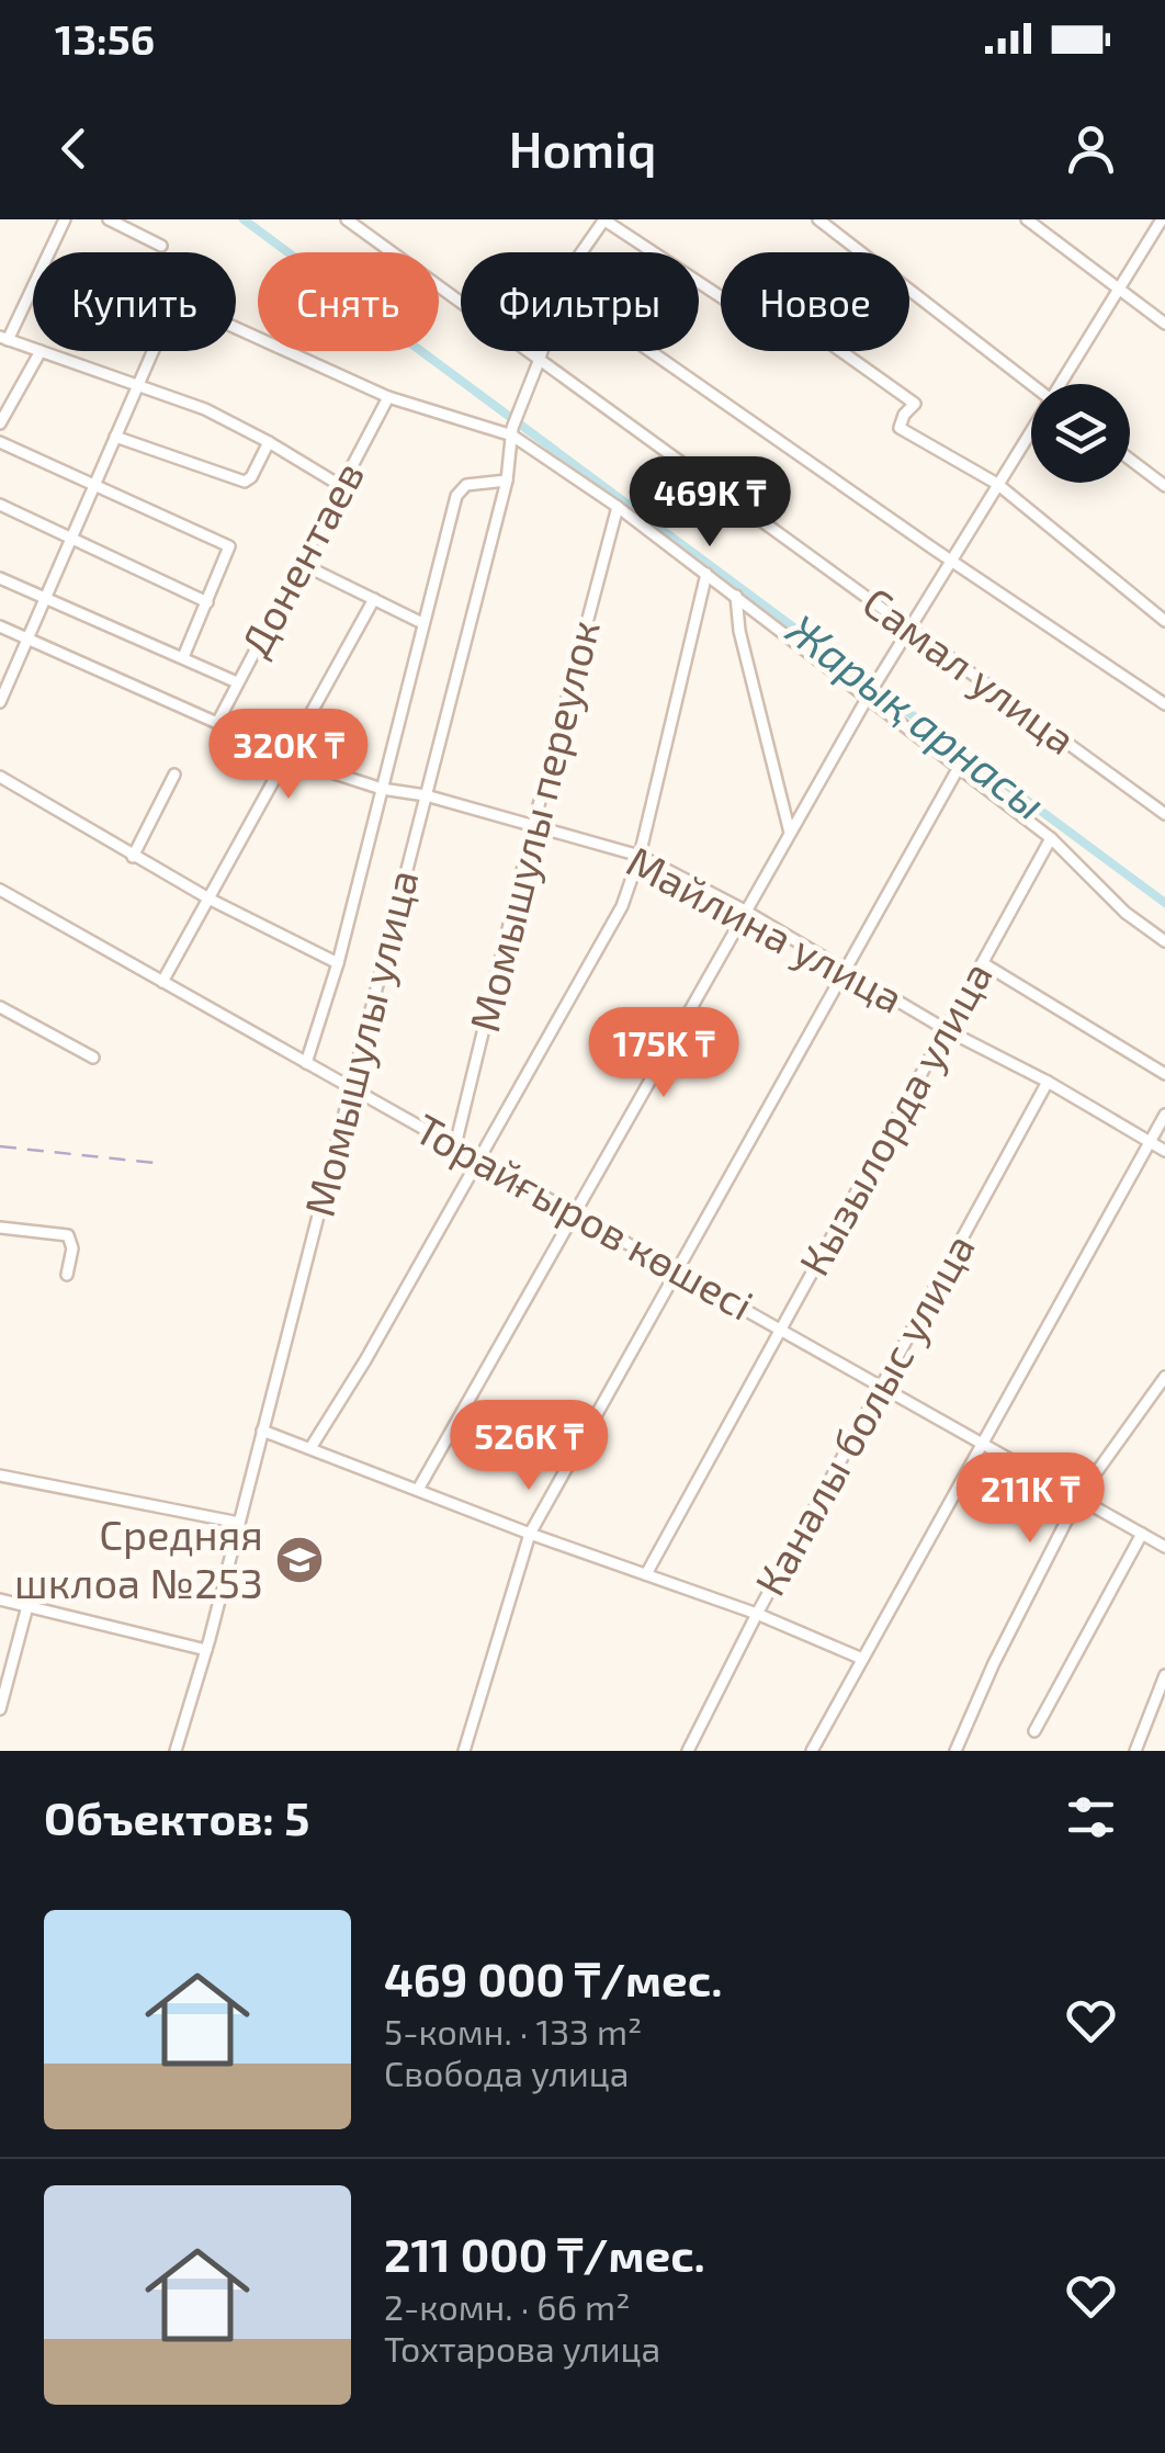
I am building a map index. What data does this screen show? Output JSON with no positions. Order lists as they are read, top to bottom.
{
  "streets": {
    "street": [
      "Донентаев",
      "Самал улица",
      "Момышулы переулок",
      "Майлина улица",
      "Момышулы улица",
      "Кызылорда улица",
      "Торайғыров көшесі",
      "Каналы болыс улица"
    ]
  },
  "crossings": [
    ["Донентаев", "Майлина улица"],
    ["Самал улица", "Момышулы улица"],
    ["Момышулы переулок", "Майлина улица"],
    ["Момышулы переулок", "Торайғыров көшесі"],
    ["Майлина улица", "Момышулы улица"],
    ["Майлина улица", "Кызылорда улица"],
    ["Майлина улица", "Каналы болыс улица"],
    ["Момышулы улица", "Торайғыров көшесі"],
    ["Кызылорда улица", "Торайғыров көшесі"],
    ["Торайғыров көшесі", "Каналы болыс улица"]
  ],
  "water": ["Жарық арнасы"],
  "places": {
    "school or university": ["Средняя шклоа №253"]
  },
  "page": {
    "status": "13:56",
    "header": "Homiq",
    "chip": [
      "Купить",
      "Снять",
      "Фильтры",
      "Новое"
    ],
    "price": [
      "469K ₸",
      "320K ₸",
      "175K ₸",
      "526K ₸",
      "211K ₸"
    ],
    "heading": "Объектов: 5",
    "list": [
      {
        "name": "469 000 ₸/мес.",
        "note": "5-комн. · 133 m² · Свобода улица"
      },
      {
        "name": "211 000 ₸/мес.",
        "note": "2-комн. · 66 m² · Тохтарова улица"
      }
    ]
  }
}
